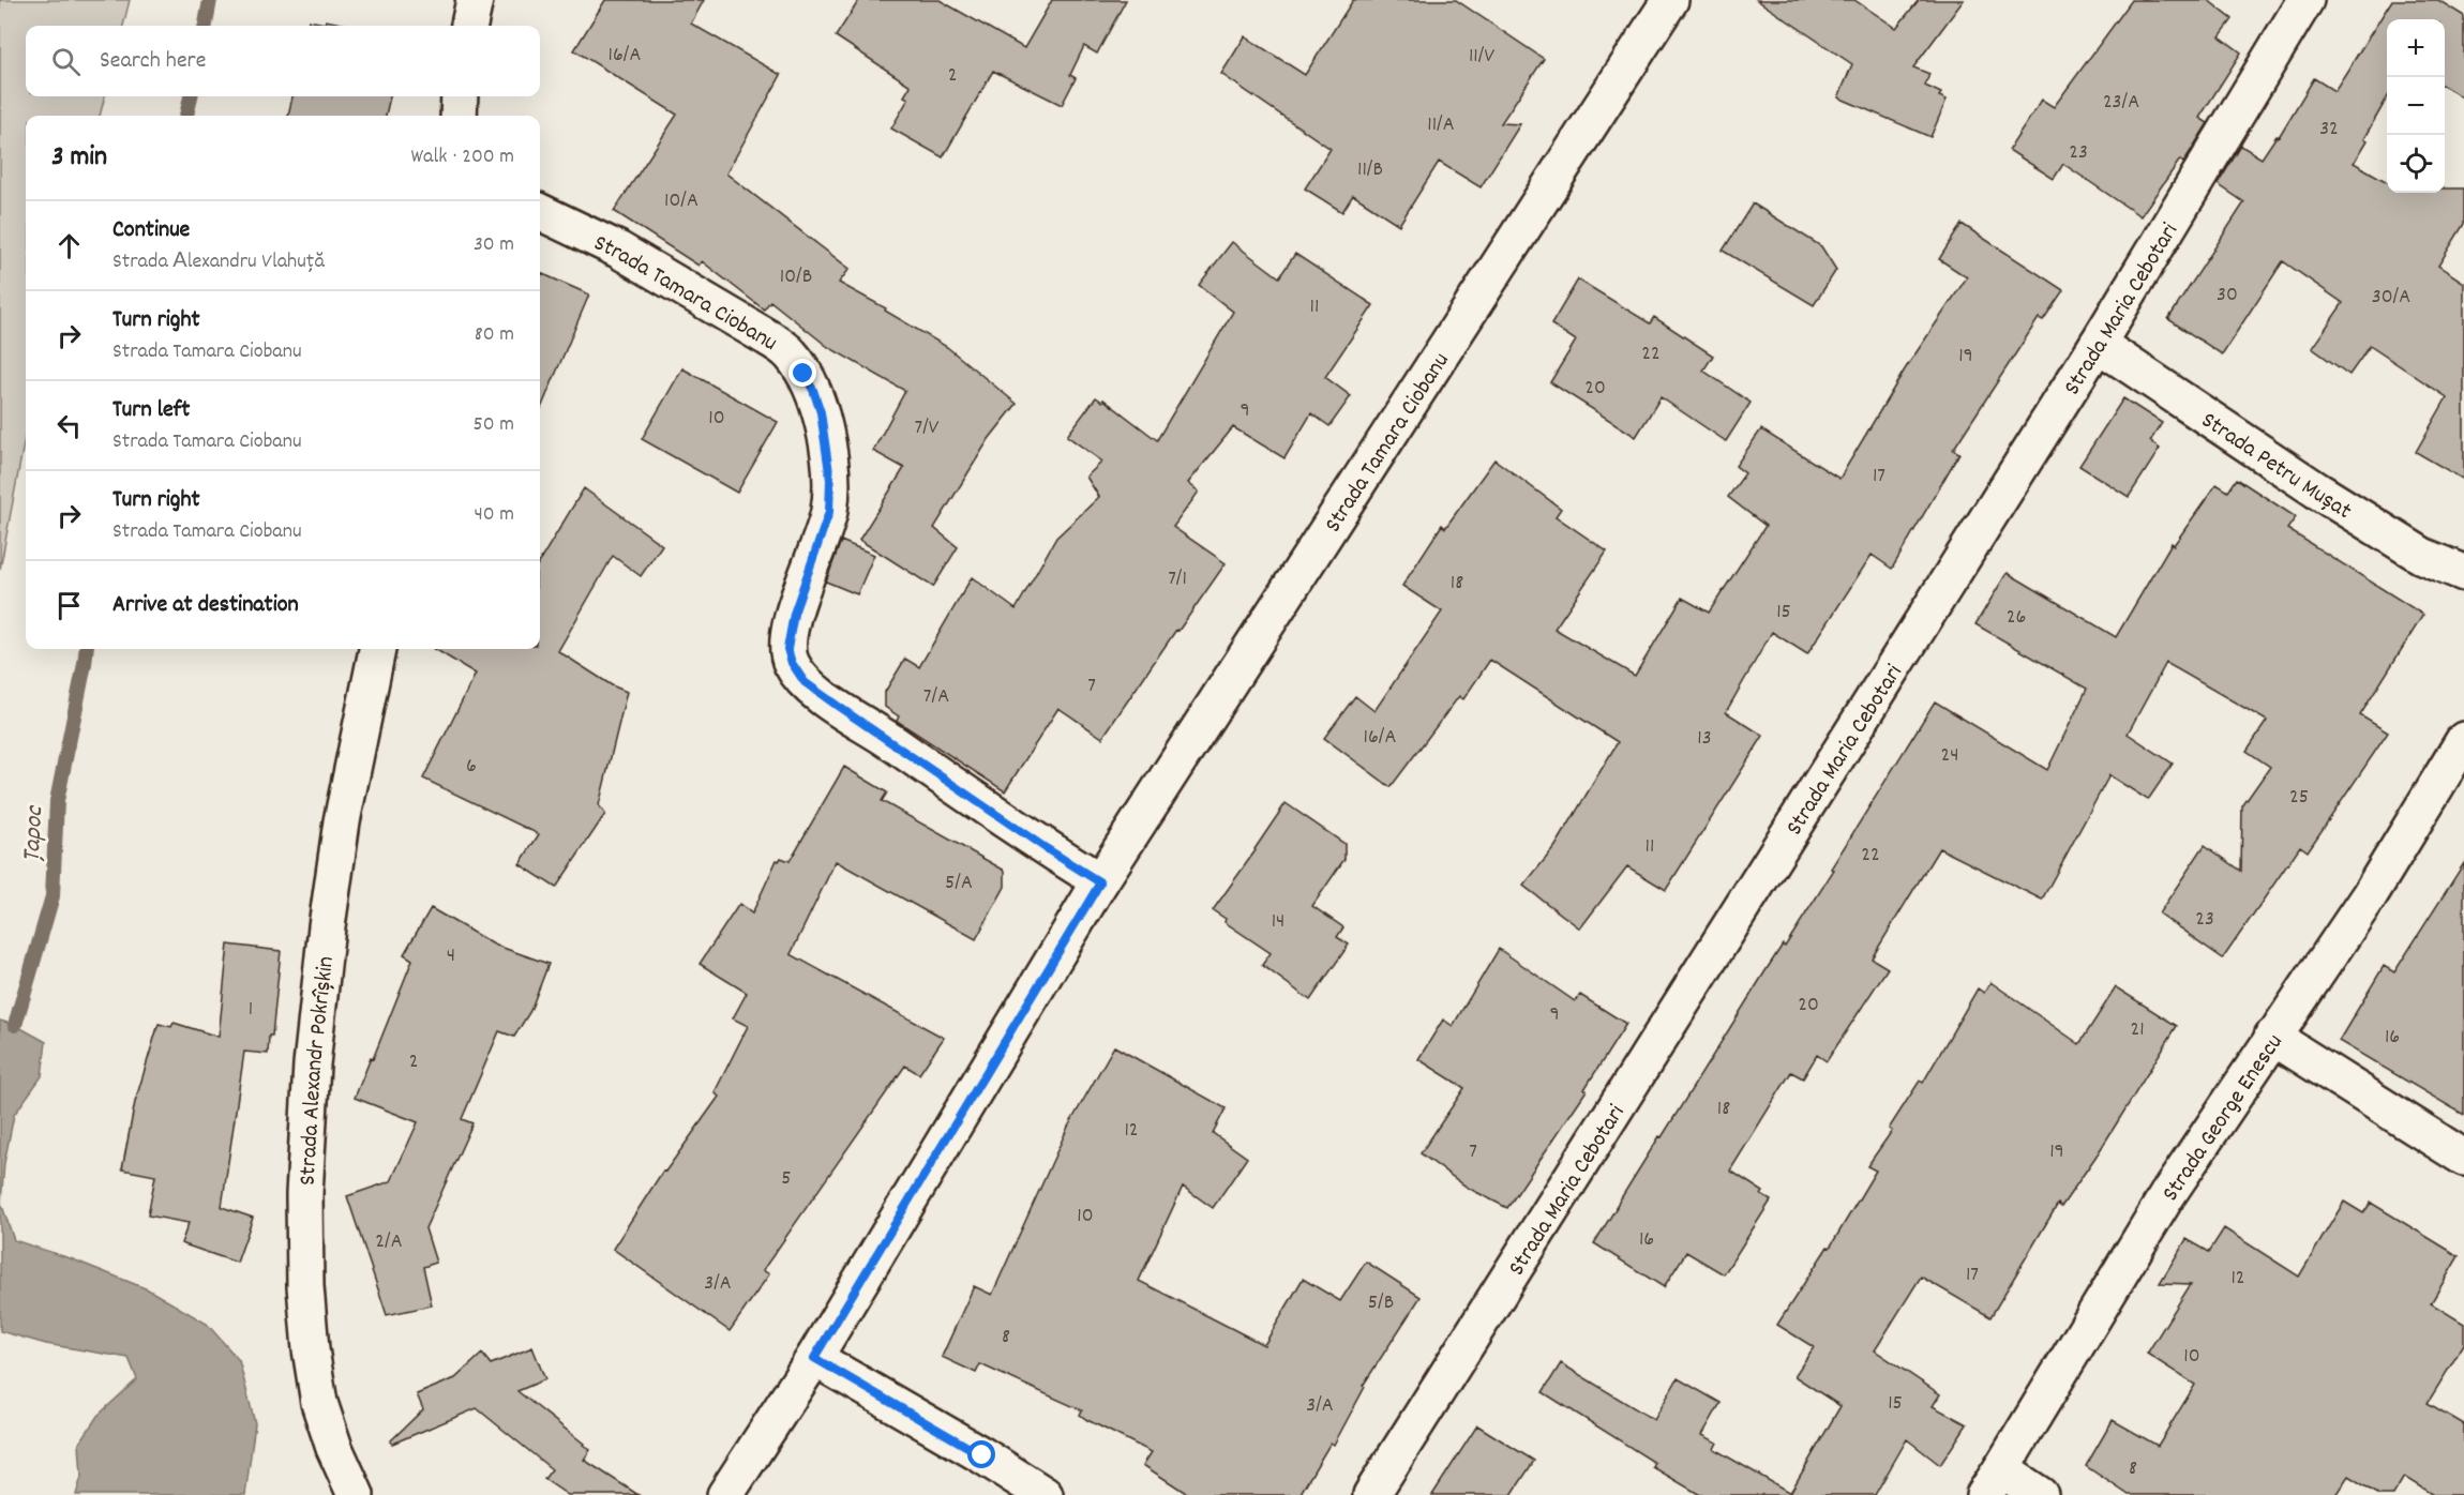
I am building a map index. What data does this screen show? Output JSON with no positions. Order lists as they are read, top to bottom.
{
  "streets": {
    "street": [
      "Strada Tamara Ciobanu",
      "Strada Maria Cebotari",
      "Strada Petru Mușat",
      "Strada Alexandr Pokrîșkin",
      "Strada George Enescu"
    ]
  },
  "crossings": [
    ["Strada Maria Cebotari", "Strada Petru Mușat"]
  ],
  "water": ["Țapoc"],
  "house_numbers": [
    "16/A",
    "11/V",
    "2",
    "23/A",
    "11/A",
    "32",
    "23",
    "11/B",
    "10/A",
    "10/B",
    "30",
    "30/A",
    "11",
    "22",
    "19",
    "20",
    "9",
    "10",
    "7/V",
    "17",
    "7/1",
    "18",
    "15",
    "26",
    "7",
    "7/A",
    "16/A",
    "13",
    "24",
    "6",
    "25",
    "11",
    "22",
    "5/A",
    "23",
    "14",
    "4",
    "20",
    "1",
    "9",
    "21",
    "16",
    "2",
    "18",
    "12",
    "7",
    "19",
    "5",
    "10",
    "16",
    "2/A",
    "17",
    "12",
    "3/A",
    "5/B",
    "8",
    "10",
    "15",
    "3/A",
    "8"
  ],
  "page": {
    "map_buttons": ["+", "−"],
    "search": "Search here",
    "heading": ["3 min", "Walk · 200 m"],
    "list": [
      ["Continue", "Strada Аlexandru Vlahuță", "30 m"],
      ["Turn right", "Strada Tamara Ciobanu", "80 m"],
      ["Turn left", "Strada Tamara Ciobanu", "50 m"],
      ["Turn right", "Strada Tamara Ciobanu", "40 m"],
      "Arrive at destination"
    ]
  }
}
